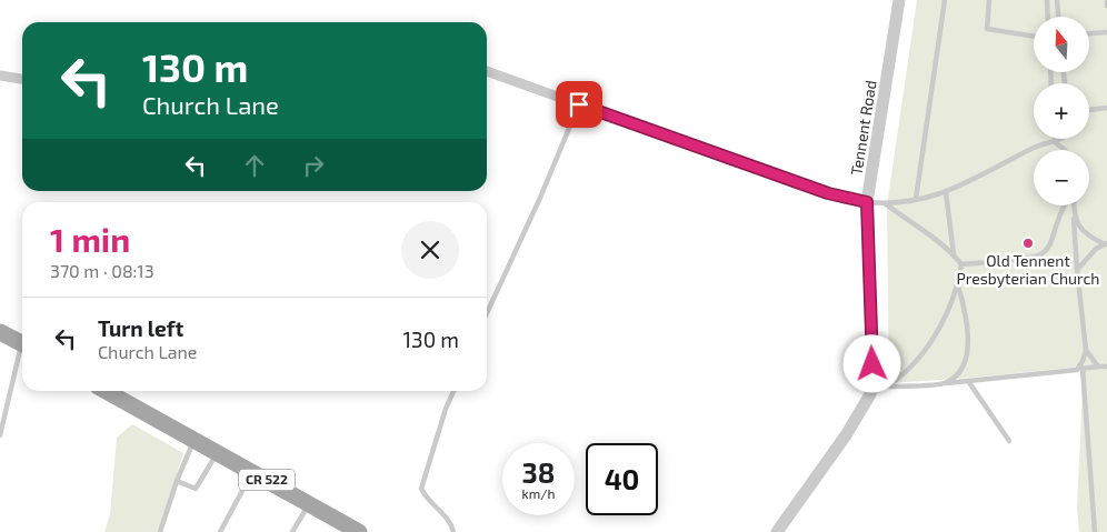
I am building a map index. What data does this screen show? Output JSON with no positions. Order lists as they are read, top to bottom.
{
  "streets": {
    "main road": ["CR 522"],
    "street": ["Tennent Road"]
  },
  "places": ["Old Tennent Presbyterian Church"],
  "north": "top",
  "page": {
    "map_buttons": ["+", "−"],
    "turn": ["130 m", "Church Lane"],
    "heading": ["1 min", "370 m · 08:13"],
    "list": [
      {
        "name": "Turn left",
        "note": "Church Lane",
        "value": "130 m"
      }
    ],
    "speed": "38 km/h",
    "limit": "40"
  }
}
